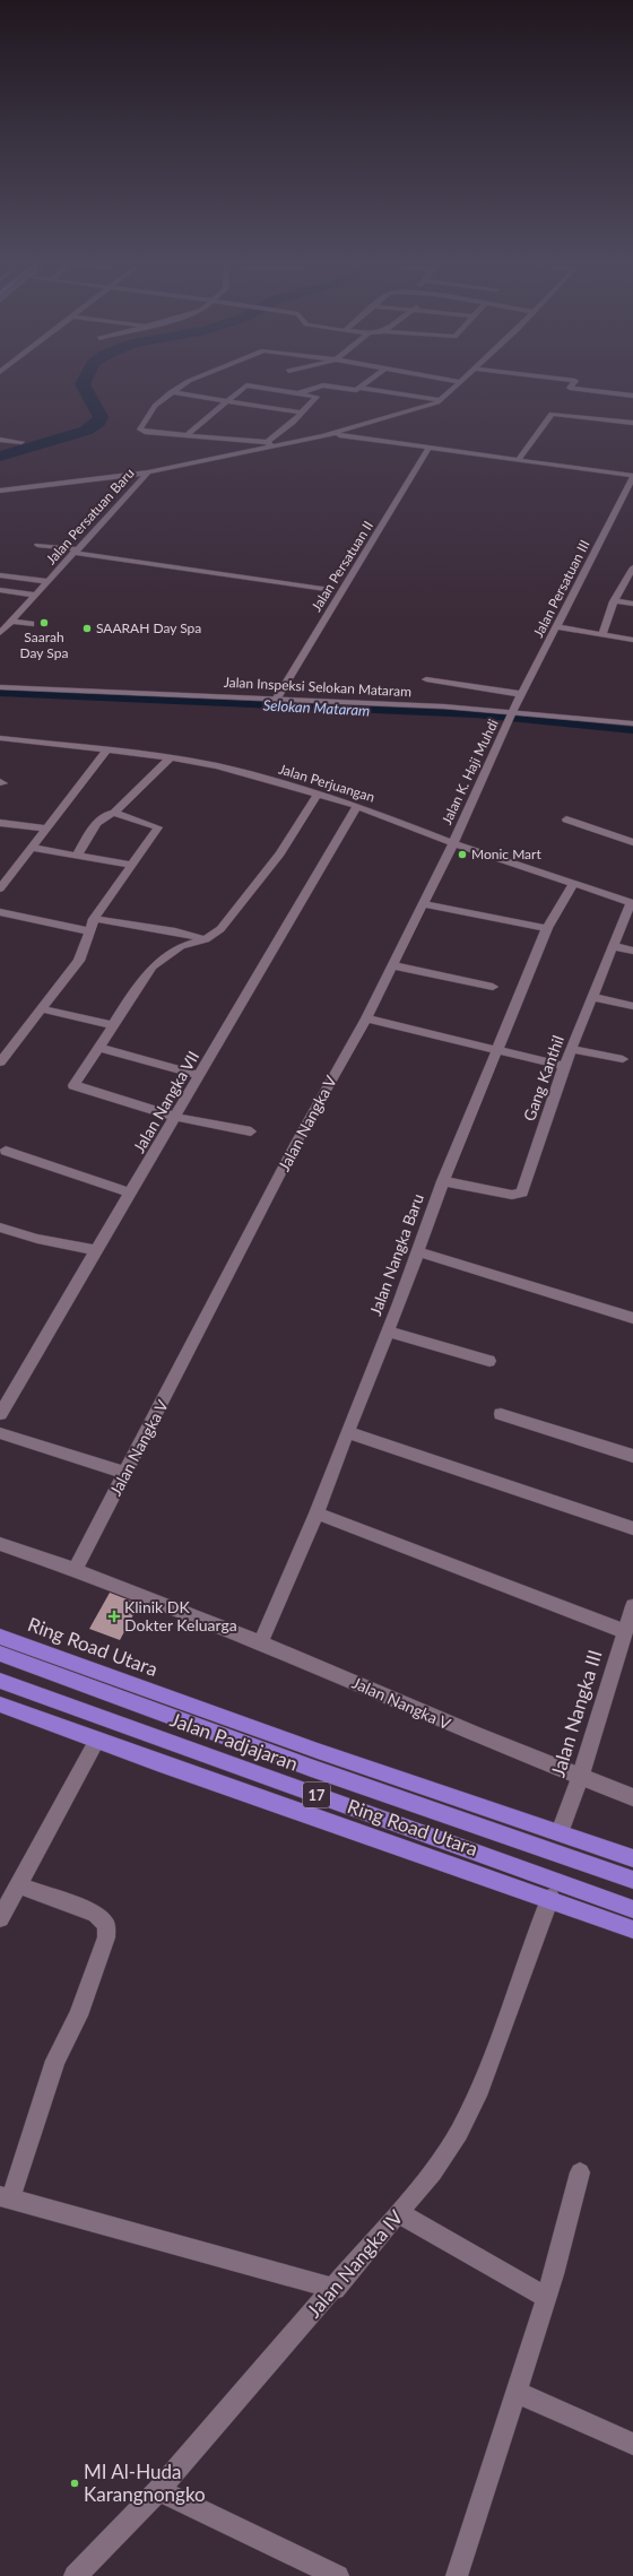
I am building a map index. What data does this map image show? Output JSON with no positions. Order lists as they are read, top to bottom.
{
  "streets": {
    "highway": ["Ring Road Utara", "Jalan Padjajaran", "17"],
    "street": [
      "Jalan Persatuan Baru",
      "Jalan Persatuan II",
      "Jalan Persatuan III",
      "Jalan Inspeksi Selokan Mataram",
      "Jalan K. Haji Muhdi",
      "Jalan Perjuangan",
      "Gang Kanthil",
      "Jalan Nangka VII",
      "Jalan Nangka V",
      "Jalan Nangka Baru",
      "Jalan Nangka III",
      "Jalan Nangka IV"
    ]
  },
  "crossings": [
    ["Jalan Persatuan II", "Jalan Inspeksi Selokan Mataram"],
    ["Jalan Persatuan III", "Jalan Inspeksi Selokan Mataram"],
    ["Jalan Persatuan III", "Jalan K. Haji Muhdi"],
    ["Jalan Inspeksi Selokan Mataram", "Jalan K. Haji Muhdi"],
    ["Jalan K. Haji Muhdi", "Jalan Perjuangan"],
    ["Jalan K. Haji Muhdi", "Jalan Nangka V"],
    ["Jalan Perjuangan", "Gang Kanthil"],
    ["Jalan Perjuangan", "Jalan Nangka VII"],
    ["Jalan Perjuangan", "Jalan Nangka V"],
    ["Jalan Perjuangan", "Jalan Nangka Baru"],
    ["Gang Kanthil", "Jalan Nangka Baru"],
    ["Jalan Nangka V", "Jalan Nangka Baru"],
    ["Jalan Nangka V", "Jalan Nangka III"],
    ["Ring Road Utara", "Jalan Nangka III"],
    ["Ring Road Utara", "Jalan Nangka IV"]
  ],
  "water": ["Selokan Mataram"],
  "places": {
    "other": [
      "Saarah Day Spa",
      "SAARAH Day Spa",
      "Monic Mart",
      "MI Al-Huda Karangnongko"
    ],
    "health": ["Klinik DK Dokter Keluarga"]
  }
}
